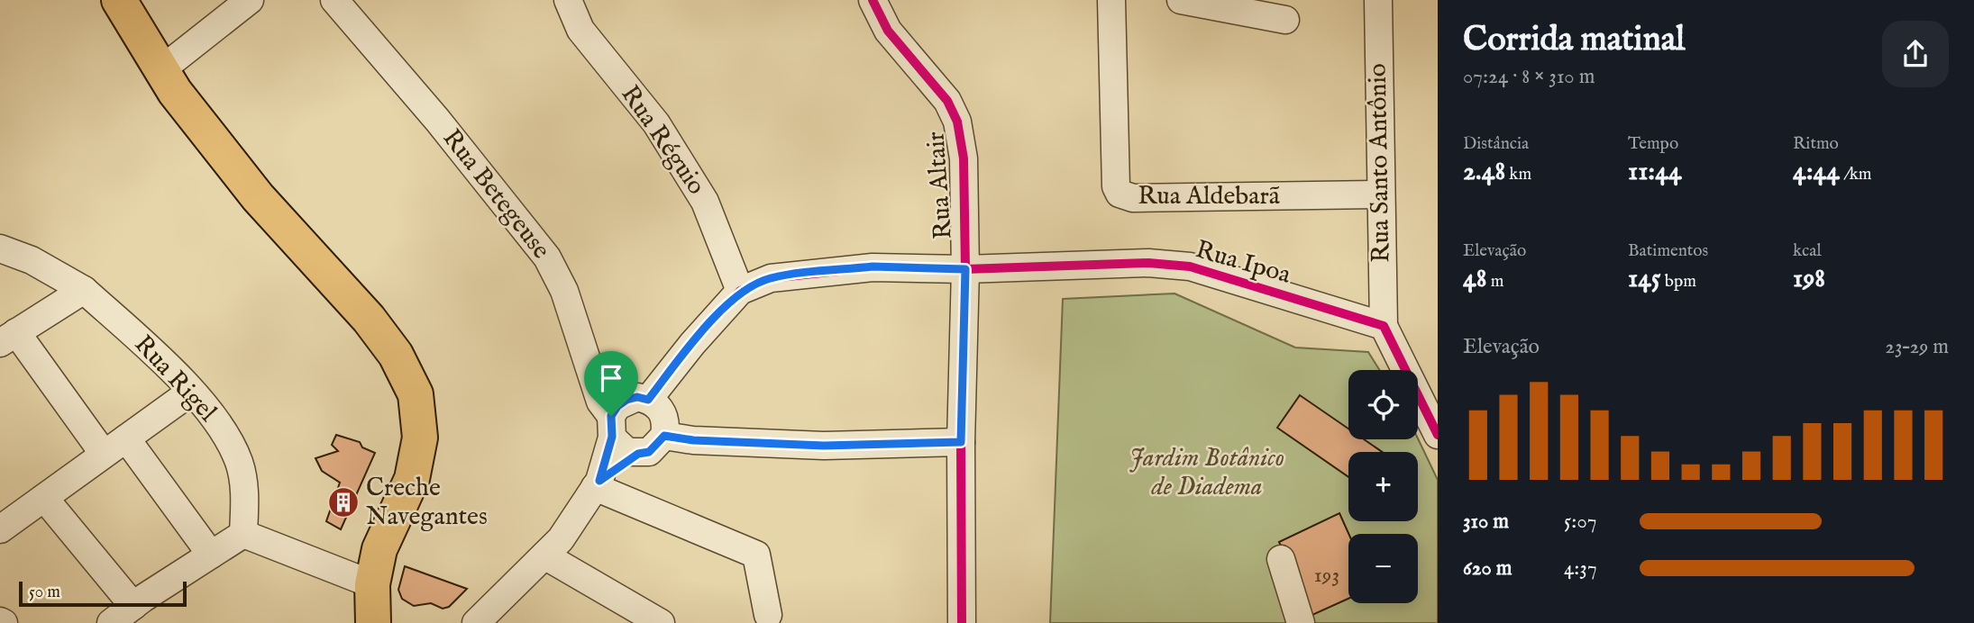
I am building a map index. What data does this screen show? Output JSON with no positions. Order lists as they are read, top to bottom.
{
  "streets": {
    "street": [
      "Rua Réguio",
      "Rua Santo Antônio",
      "Rua Altair",
      "Rua Betegeuse",
      "Rua Aldebarã",
      "Rua Ipoa",
      "Rua Rigel"
    ]
  },
  "crossings": [
    ["Rua Réguio", "Rua Ipoa"],
    ["Rua Santo Antônio", "Rua Aldebarã"],
    ["Rua Santo Antônio", "Rua Ipoa"],
    ["Rua Altair", "Rua Ipoa"]
  ],
  "parks": ["Jardim Botânico de Diadema"],
  "places": {
    "building": ["Creche Navegantes"]
  },
  "house_numbers": ["193"],
  "scale_bar": "50 m",
  "page": {
    "heading": ["Corrida matinal", "07:24 · 8 × 310 m"],
    "stats": [
      ["Distância", "2.48 km"],
      ["Tempo", "11:44"],
      ["Ritmo", "4:44 /km"],
      ["Elevação", "48 m"],
      ["Batimentos", "145 bpm"],
      ["kcal", "198"]
    ],
    "chart": ["Elevação", "23–29 m"],
    "map_buttons": ["+", "−"],
    "list": [
      {
        "name": "310 m",
        "note": "5:07"
      },
      {
        "name": "620 m",
        "note": "4:37"
      }
    ],
    "scale": "50 m"
  }
}
